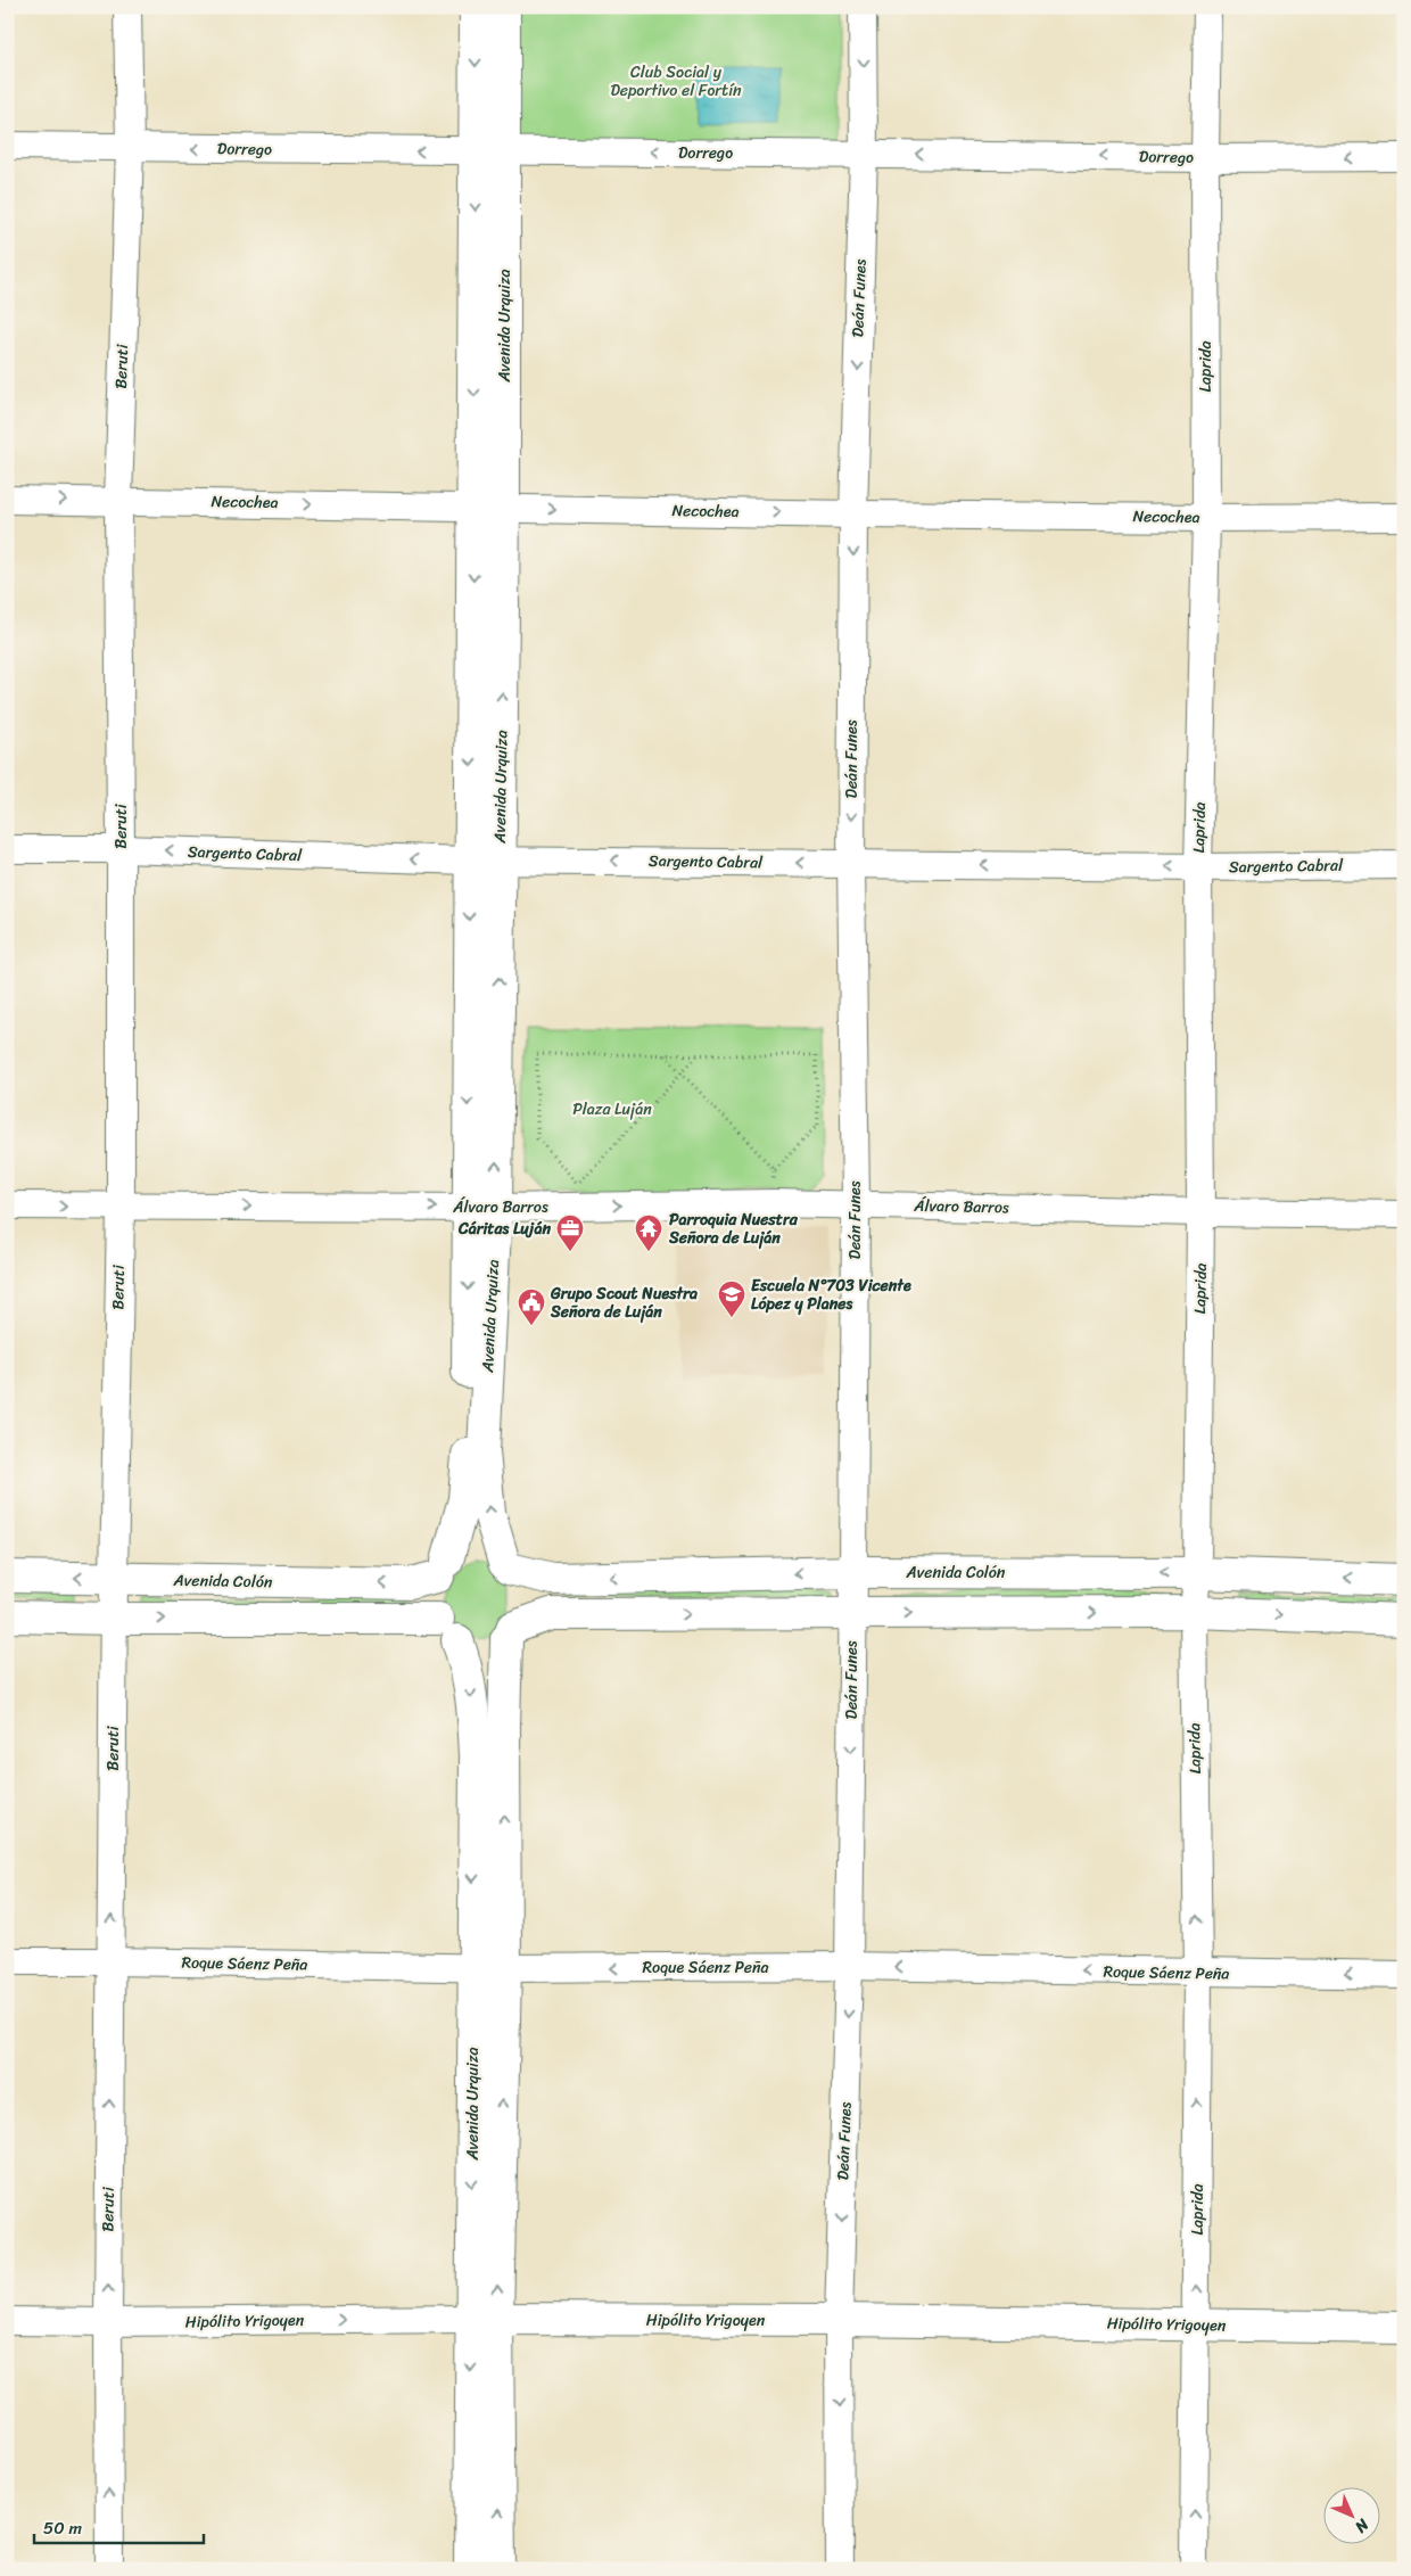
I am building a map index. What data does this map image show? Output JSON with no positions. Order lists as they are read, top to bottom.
{
  "streets": {
    "main road": ["Avenida Urquiza", "Avenida Colón", "Hipólito Yrigoyen"],
    "street": [
      "Dorrego",
      "Deán Funes",
      "Beruti",
      "Laprida",
      "Necochea",
      "Sargento Cabral",
      "Álvaro Barros",
      "Roque Sáenz Peña"
    ]
  },
  "crossings": [
    ["Dorrego", "Deán Funes"],
    ["Dorrego", "Avenida Urquiza"],
    ["Dorrego", "Beruti"],
    ["Dorrego", "Laprida"],
    ["Deán Funes", "Necochea"],
    ["Deán Funes", "Sargento Cabral"],
    ["Deán Funes", "Álvaro Barros"],
    ["Deán Funes", "Avenida Colón"],
    ["Deán Funes", "Roque Sáenz Peña"],
    ["Deán Funes", "Hipólito Yrigoyen"],
    ["Avenida Urquiza", "Necochea"],
    ["Avenida Urquiza", "Sargento Cabral"],
    ["Avenida Urquiza", "Álvaro Barros"],
    ["Avenida Urquiza", "Avenida Colón"],
    ["Avenida Urquiza", "Roque Sáenz Peña"],
    ["Avenida Urquiza", "Hipólito Yrigoyen"],
    ["Beruti", "Necochea"],
    ["Beruti", "Sargento Cabral"],
    ["Beruti", "Álvaro Barros"],
    ["Beruti", "Avenida Colón"],
    ["Beruti", "Roque Sáenz Peña"],
    ["Beruti", "Hipólito Yrigoyen"],
    ["Laprida", "Necochea"],
    ["Laprida", "Sargento Cabral"],
    ["Laprida", "Álvaro Barros"],
    ["Laprida", "Avenida Colón"],
    ["Laprida", "Roque Sáenz Peña"],
    ["Laprida", "Hipólito Yrigoyen"]
  ],
  "one_way": [
    "Dorrego",
    "Deán Funes",
    "Beruti",
    "Laprida",
    "Necochea",
    "Sargento Cabral",
    "Álvaro Barros",
    "Roque Sáenz Peña"
  ],
  "parks": ["Club Social y Deportivo el Fortín", "Plaza Luján"],
  "places": {
    "office": ["Cáritas Luján"],
    "temple": ["Parroquia Nuestra Señora de Luján"],
    "school or university": ["Escuela N°703 Vicente López y Planes"],
    "public building": ["Grupo Scout Nuestra Señora de Luján"]
  },
  "scale_bar": "50 m",
  "north": "bottom right"
}
